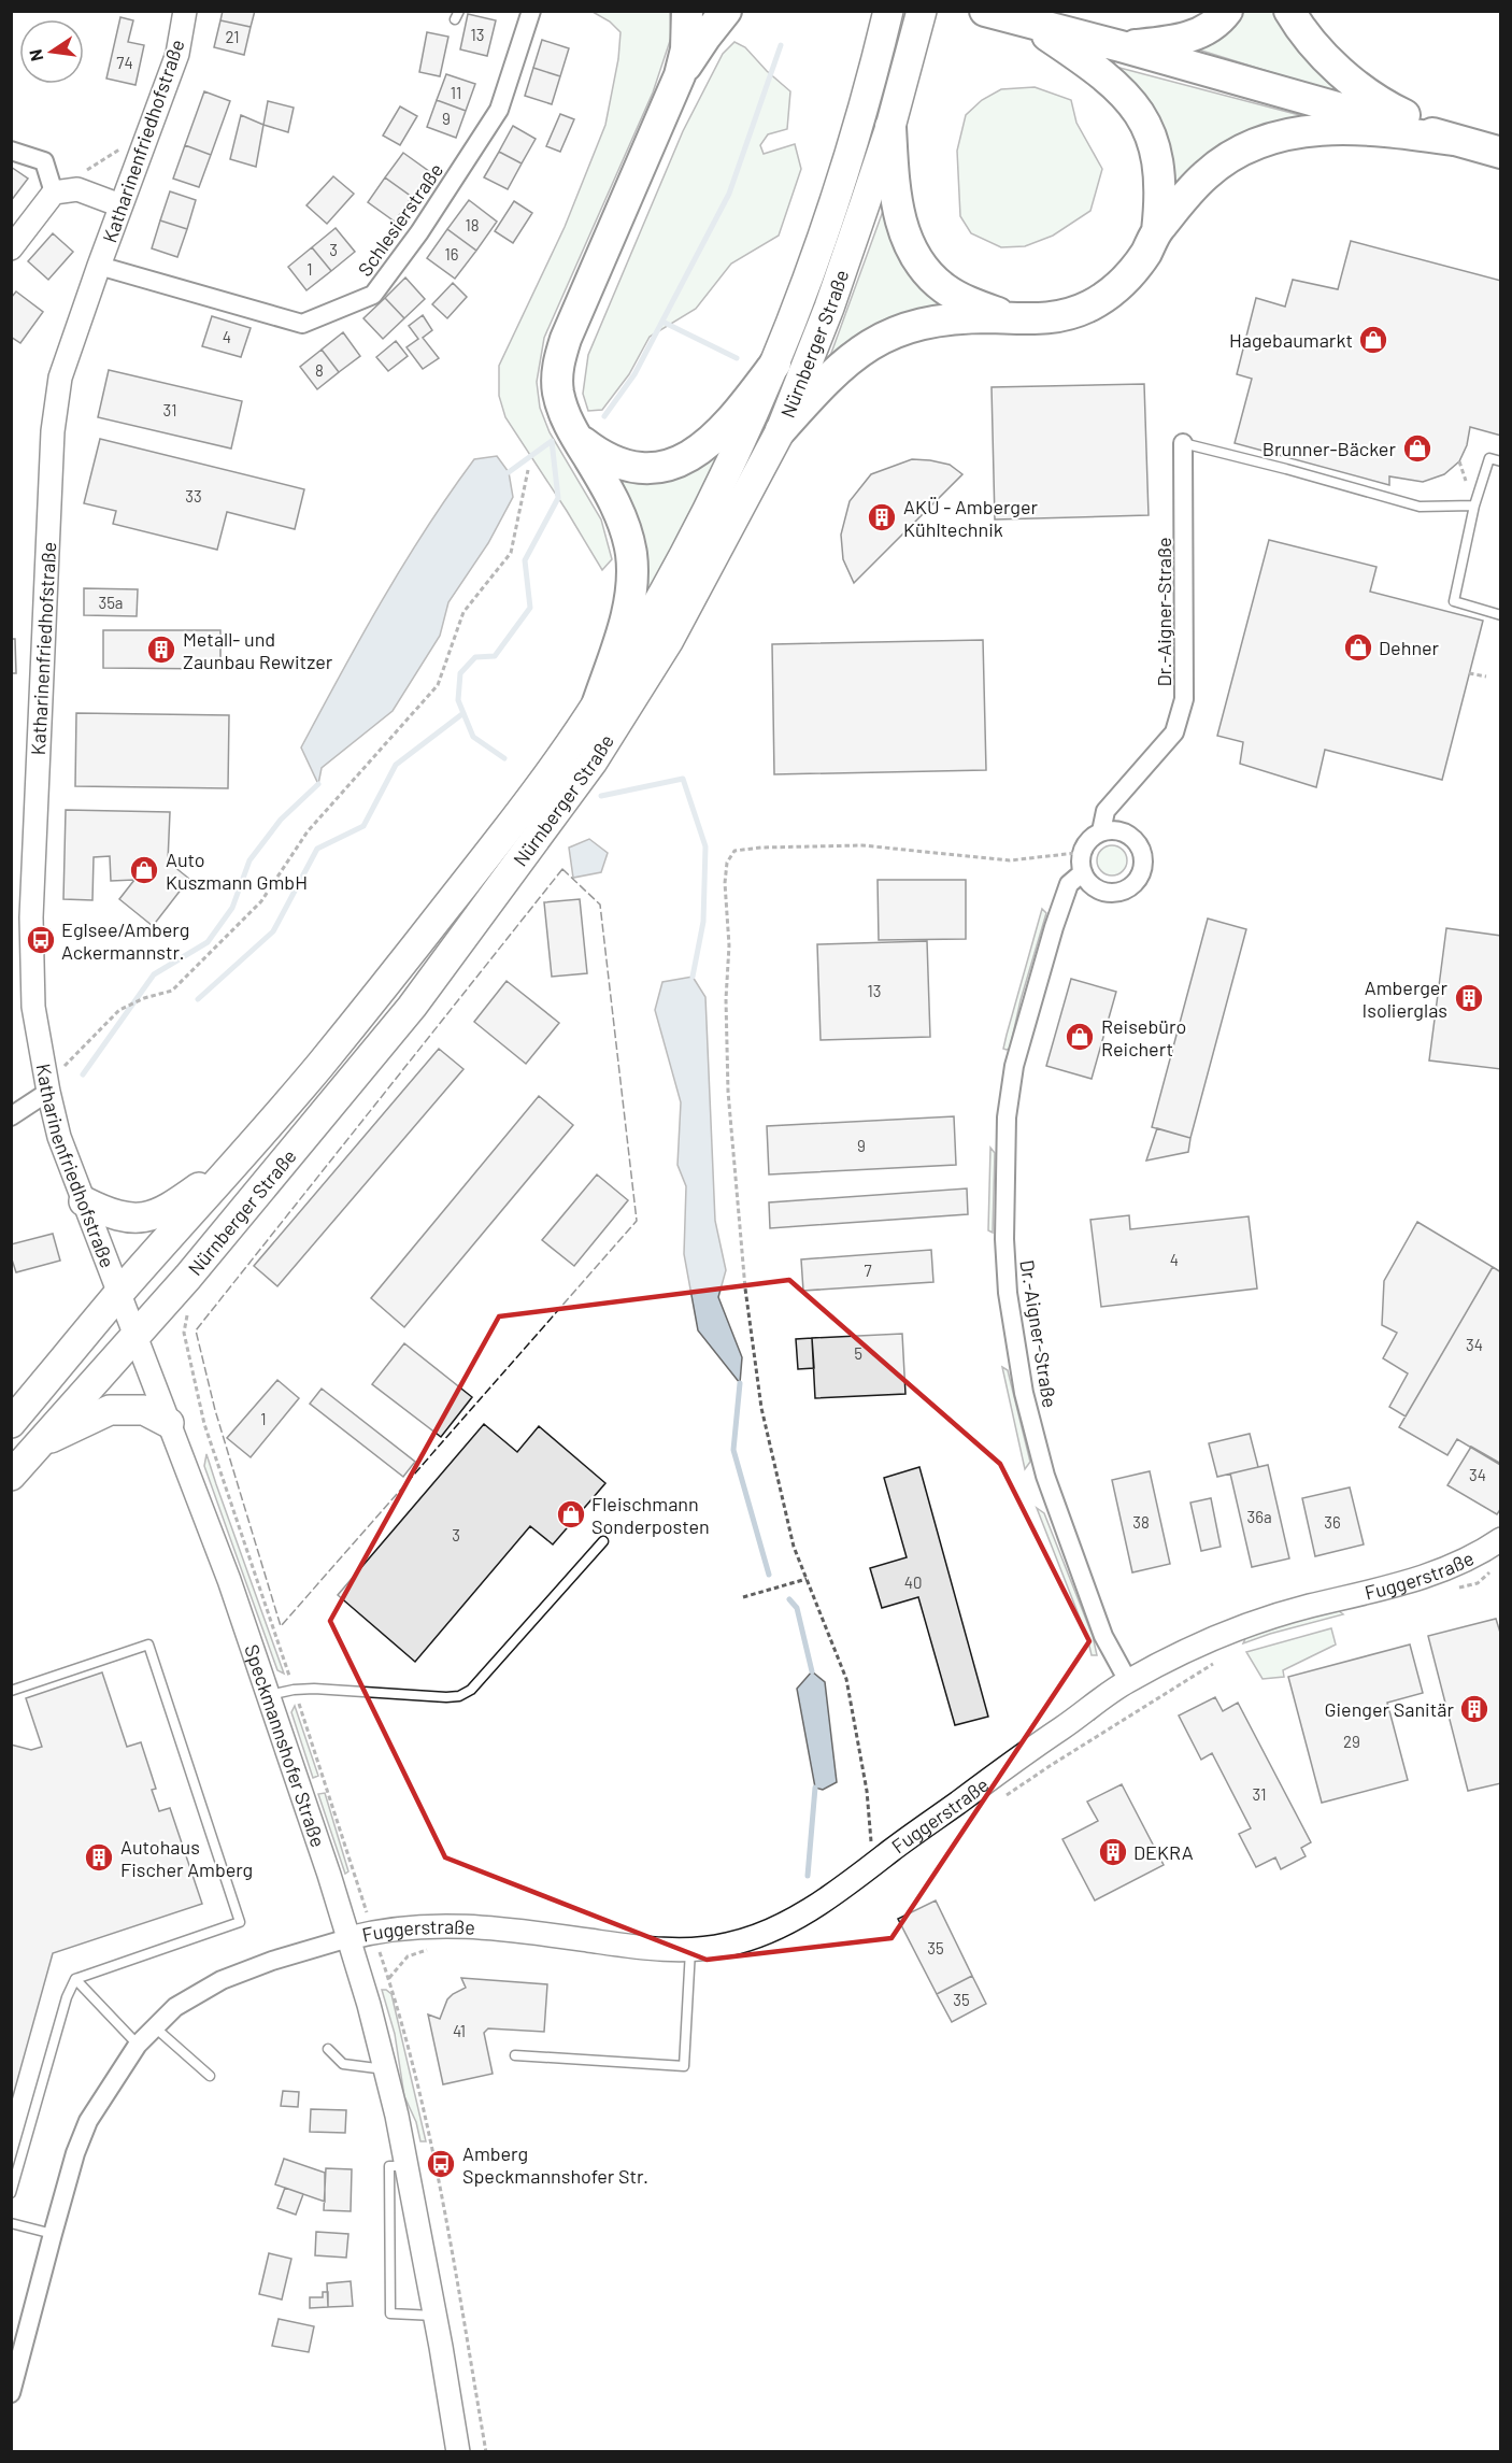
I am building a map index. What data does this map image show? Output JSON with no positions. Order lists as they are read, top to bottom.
{
  "streets": {
    "main road": ["Nürnberger Straße"],
    "street": [
      "Katharinenfriedhofstraße",
      "Schlesierstraße",
      "Dr.-Aigner-Straße",
      "Fuggerstraße",
      "Speckmannshofer Straße"
    ]
  },
  "crossings": [
    ["Katharinenfriedhofstraße", "Schlesierstraße"],
    ["Katharinenfriedhofstraße", "Nürnberger Straße"],
    ["Katharinenfriedhofstraße", "Speckmannshofer Straße"],
    ["Nürnberger Straße", "Speckmannshofer Straße"],
    ["Dr.-Aigner-Straße", "Fuggerstraße"],
    ["Fuggerstraße", "Speckmannshofer Straße"]
  ],
  "places": {
    "shop": [
      "Hagebaumarkt",
      "Brunner-Bäcker",
      "Dehner",
      "Auto Kuszmann GmbH",
      "Reisebüro Reichert",
      "Fleischmann Sonderposten"
    ],
    "building": [
      "AKÜ - Amberger Kühltechnik",
      "Metall- und Zaunbau Rewitzer",
      "Amberger Isolierglas",
      "Gienger Sanitär",
      "DEKRA",
      "Autohaus Fischer Amberg"
    ],
    "bus stop": ["Eglsee/Amberg Ackermannstr.", "Amberg Speckmannshofer Str."]
  },
  "house_numbers": [
    "13",
    "21",
    "74",
    "11",
    "9",
    "18",
    "3",
    "16",
    "1",
    "4",
    "8",
    "31",
    "33",
    "35a",
    "13",
    "9",
    "4",
    "7",
    "34",
    "5",
    "1",
    "34",
    "36a",
    "38",
    "36",
    "3",
    "40",
    "29",
    "31",
    "35",
    "35",
    "41"
  ],
  "north": "left"
}
